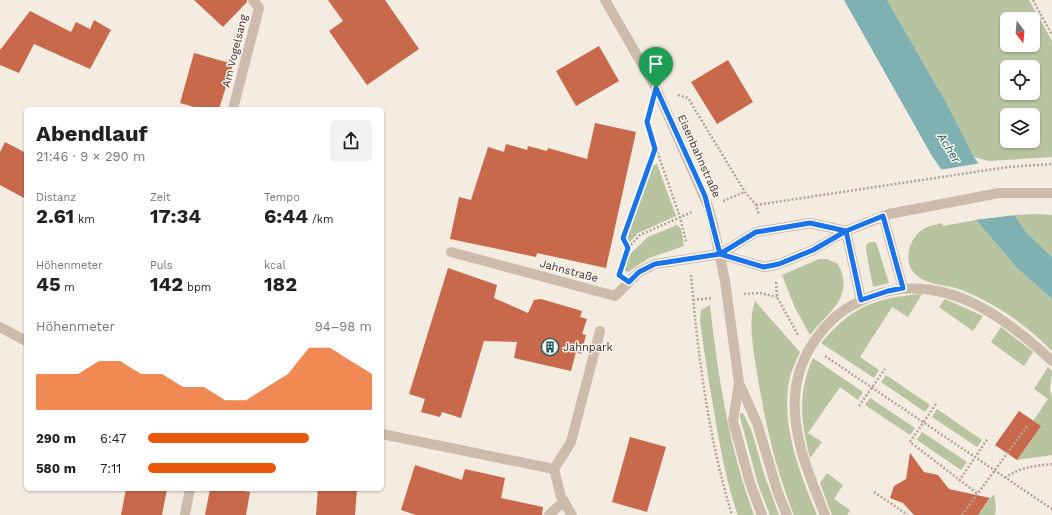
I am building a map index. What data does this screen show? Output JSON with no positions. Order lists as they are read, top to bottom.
{
  "streets": {
    "street": ["Am Vogelsang", "Eisenbahnstraße", "Jahnstraße"]
  },
  "crossings": [
    ["Eisenbahnstraße", "Jahnstraße"]
  ],
  "water": ["Acher"],
  "places": {
    "building": ["Jahnpark"]
  },
  "north": "bottom",
  "page": {
    "heading": ["Abendlauf", "21:46 · 9 × 290 m"],
    "stats": [
      ["Distanz", "2.61 km"],
      ["Zeit", "17:34"],
      ["Tempo", "6:44 /km"],
      ["Höhenmeter", "45 m"],
      ["Puls", "142 bpm"],
      ["kcal", "182"]
    ],
    "chart": ["Höhenmeter", "94–98 m"],
    "list": [
      {
        "name": "290 m",
        "note": "6:47"
      },
      {
        "name": "580 m",
        "note": "7:11"
      }
    ]
  }
}
